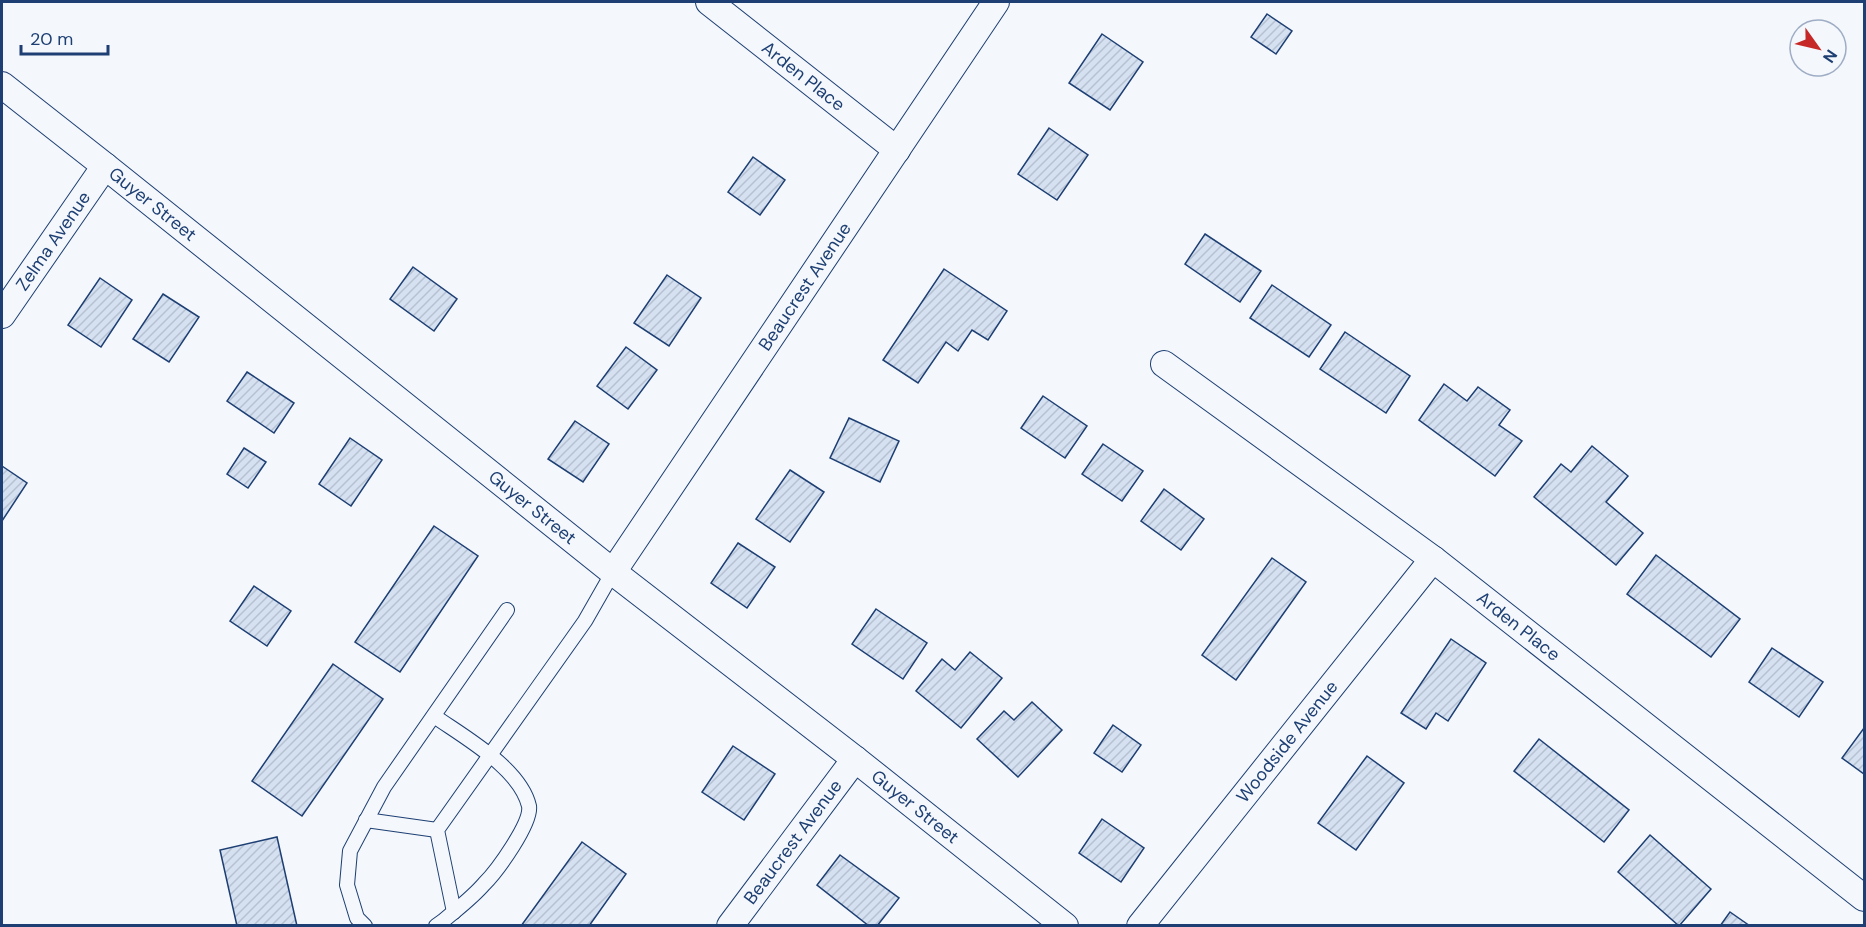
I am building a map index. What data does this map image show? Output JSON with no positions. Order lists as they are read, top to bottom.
{
  "streets": {
    "street": [
      "Arden Place",
      "Guyer Street",
      "Zelma Avenue",
      "Beaucrest Avenue",
      "Woodside Avenue"
    ]
  },
  "crossings": [
    ["Arden Place", "Beaucrest Avenue"],
    ["Arden Place", "Woodside Avenue"],
    ["Guyer Street", "Zelma Avenue"],
    ["Guyer Street", "Beaucrest Avenue"]
  ],
  "scale_bar": "20 m",
  "north": "bottom right"
}
